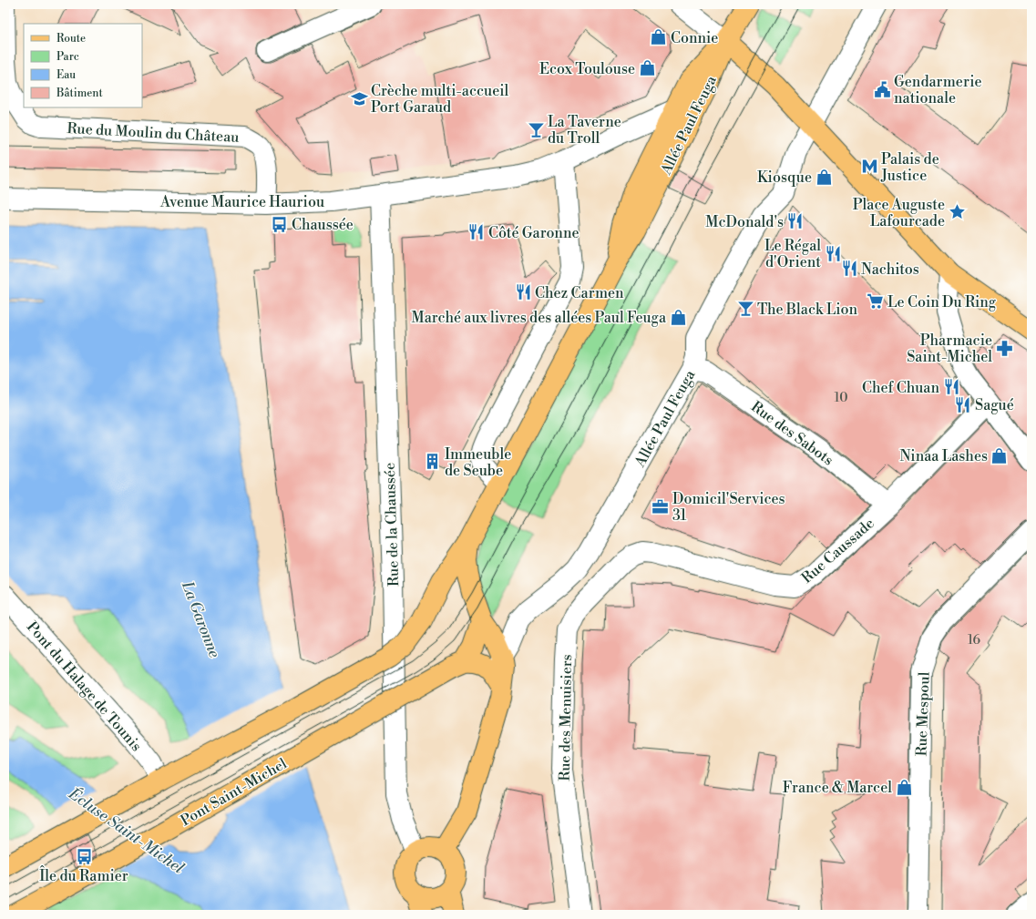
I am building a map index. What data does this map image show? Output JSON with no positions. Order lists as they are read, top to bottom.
{
  "streets": {
    "main road": ["Allée Paul Feuga", "Pont Saint-Michel"],
    "street": [
      "Rue du Moulin du Château",
      "Avenue Maurice Hauriou",
      "Rue des Sabots",
      "Rue de la Chaussée",
      "Rue Caussade",
      "Pont du Halage de Tounis",
      "Rue Mespoul",
      "Rue des Menuisiers"
    ]
  },
  "crossings": [
    ["Allée Paul Feuga", "Avenue Maurice Hauriou"],
    ["Allée Paul Feuga", "Rue des Sabots"],
    ["Allée Paul Feuga", "Pont du Halage de Tounis"],
    ["Rue du Moulin du Château", "Avenue Maurice Hauriou"],
    ["Avenue Maurice Hauriou", "Rue de la Chaussée"],
    ["Rue des Sabots", "Rue Caussade"],
    ["Rue Caussade", "Rue des Menuisiers"]
  ],
  "water": ["La Garonne", "Écluse Saint-Michel"],
  "places": {
    "shop": [
      "Connie",
      "Ecox Toulouse",
      "Kiosque",
      "Marché aux livres des allées Paul Feuga",
      "Ninaa Lashes",
      "France & Marcel"
    ],
    "public building": ["Gendarmerie nationale"],
    "school or university": ["Crèche multi-accueil Port Garaud"],
    "bar": ["La Taverne du Troll", "The Black Lion"],
    "metro station": ["Palais de Justice"],
    "place": ["Place Auguste Lafourcade"],
    "restaurant": [
      "McDonald's",
      "Côté Garonne",
      "Le Régal d'Orient",
      "Nachitos",
      "Chez Carmen",
      "Chef Chuan",
      "Sagué"
    ],
    "bus stop": ["Chaussée", "Île du Ramier"],
    "supermarket": ["Le Coin Du Ring"],
    "pharmacy": ["Pharmacie Saint-Michel"],
    "building": ["Immeuble de Seube"],
    "office": ["Domicil'Services 31"]
  },
  "house_numbers": ["10", "16"],
  "legend": [
    "Route",
    "Parc",
    "Eau",
    "Bâtiment"
  ]
}
